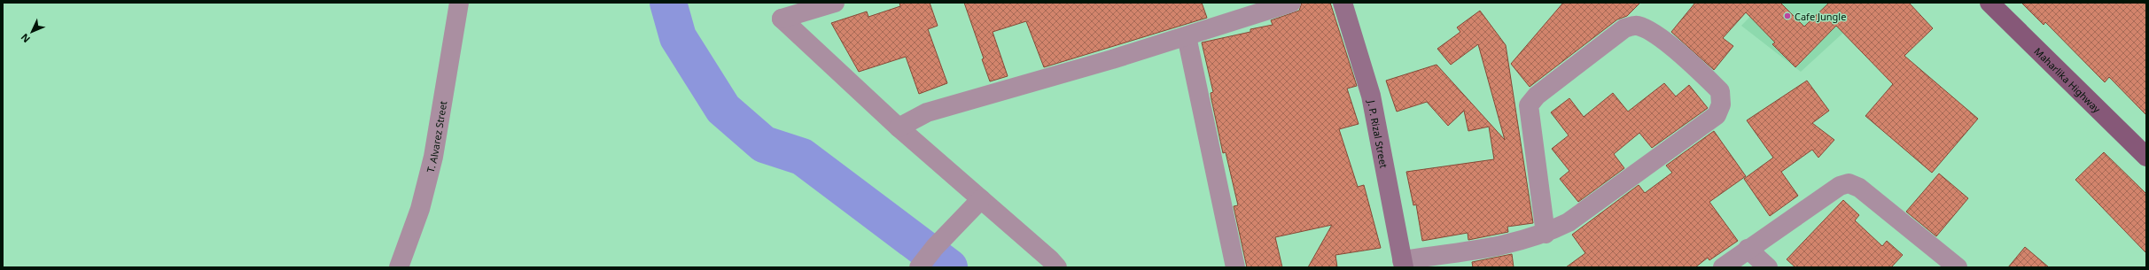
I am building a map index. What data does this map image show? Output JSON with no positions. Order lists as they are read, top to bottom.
{
  "streets": {
    "main road": ["Maharlika Highway", "J. P. Rizal Street"],
    "street": ["T. Alvarez Street"]
  },
  "places": ["Cafe Jungle"],
  "north": "bottom left"
}
